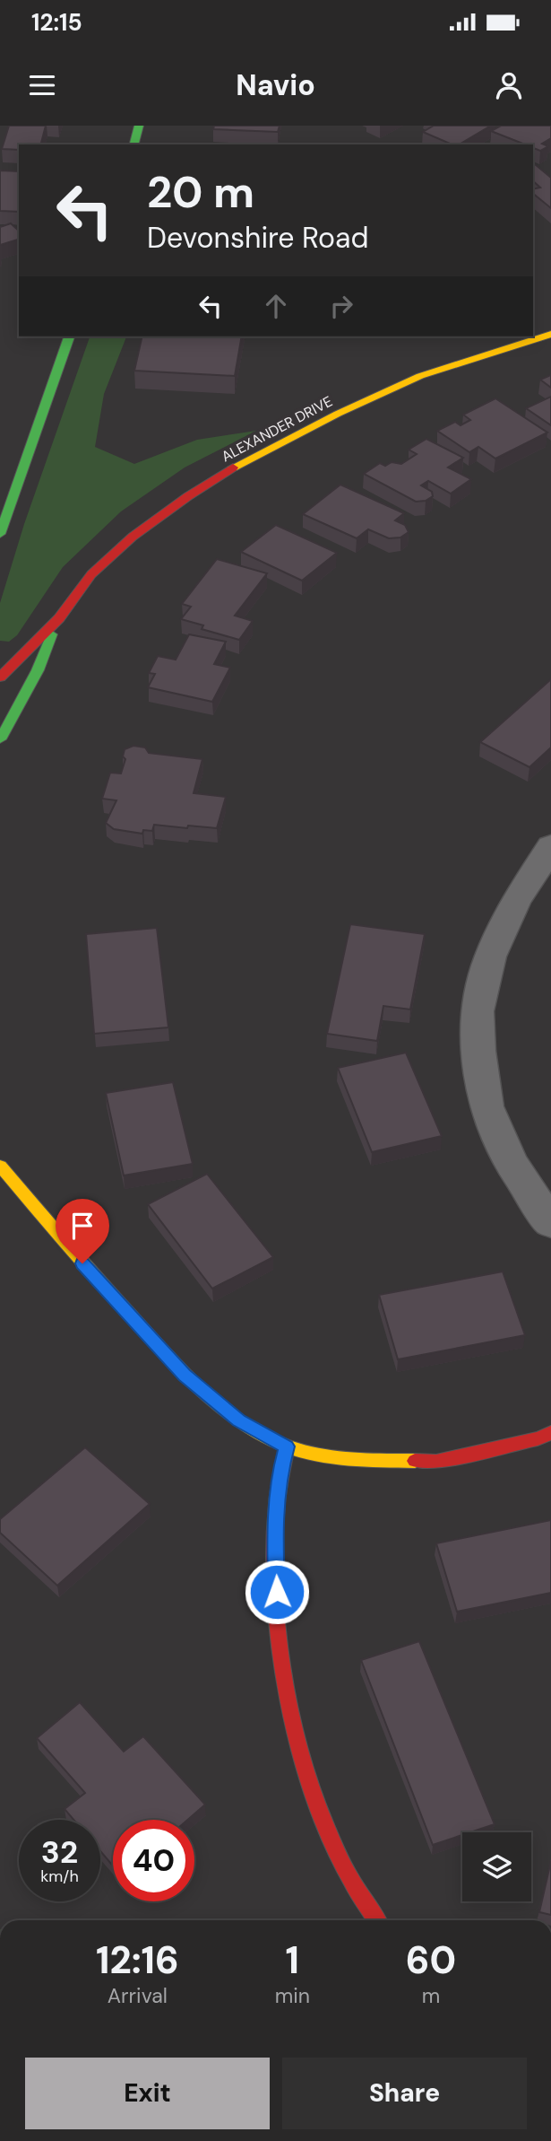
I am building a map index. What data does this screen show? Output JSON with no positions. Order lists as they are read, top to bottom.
{
  "streets": {
    "main road": ["ALEXANDER DRIVE"]
  },
  "page": {
    "status": "12:15",
    "header": "Navio",
    "turn": ["20 m", "Devonshire Road"],
    "speed": "32 km/h",
    "limit": "40",
    "eta": [
      "12:16",
      "Arrival",
      "1",
      "min",
      "60",
      "m"
    ],
    "buttons": ["Exit", "Share"]
  }
}
